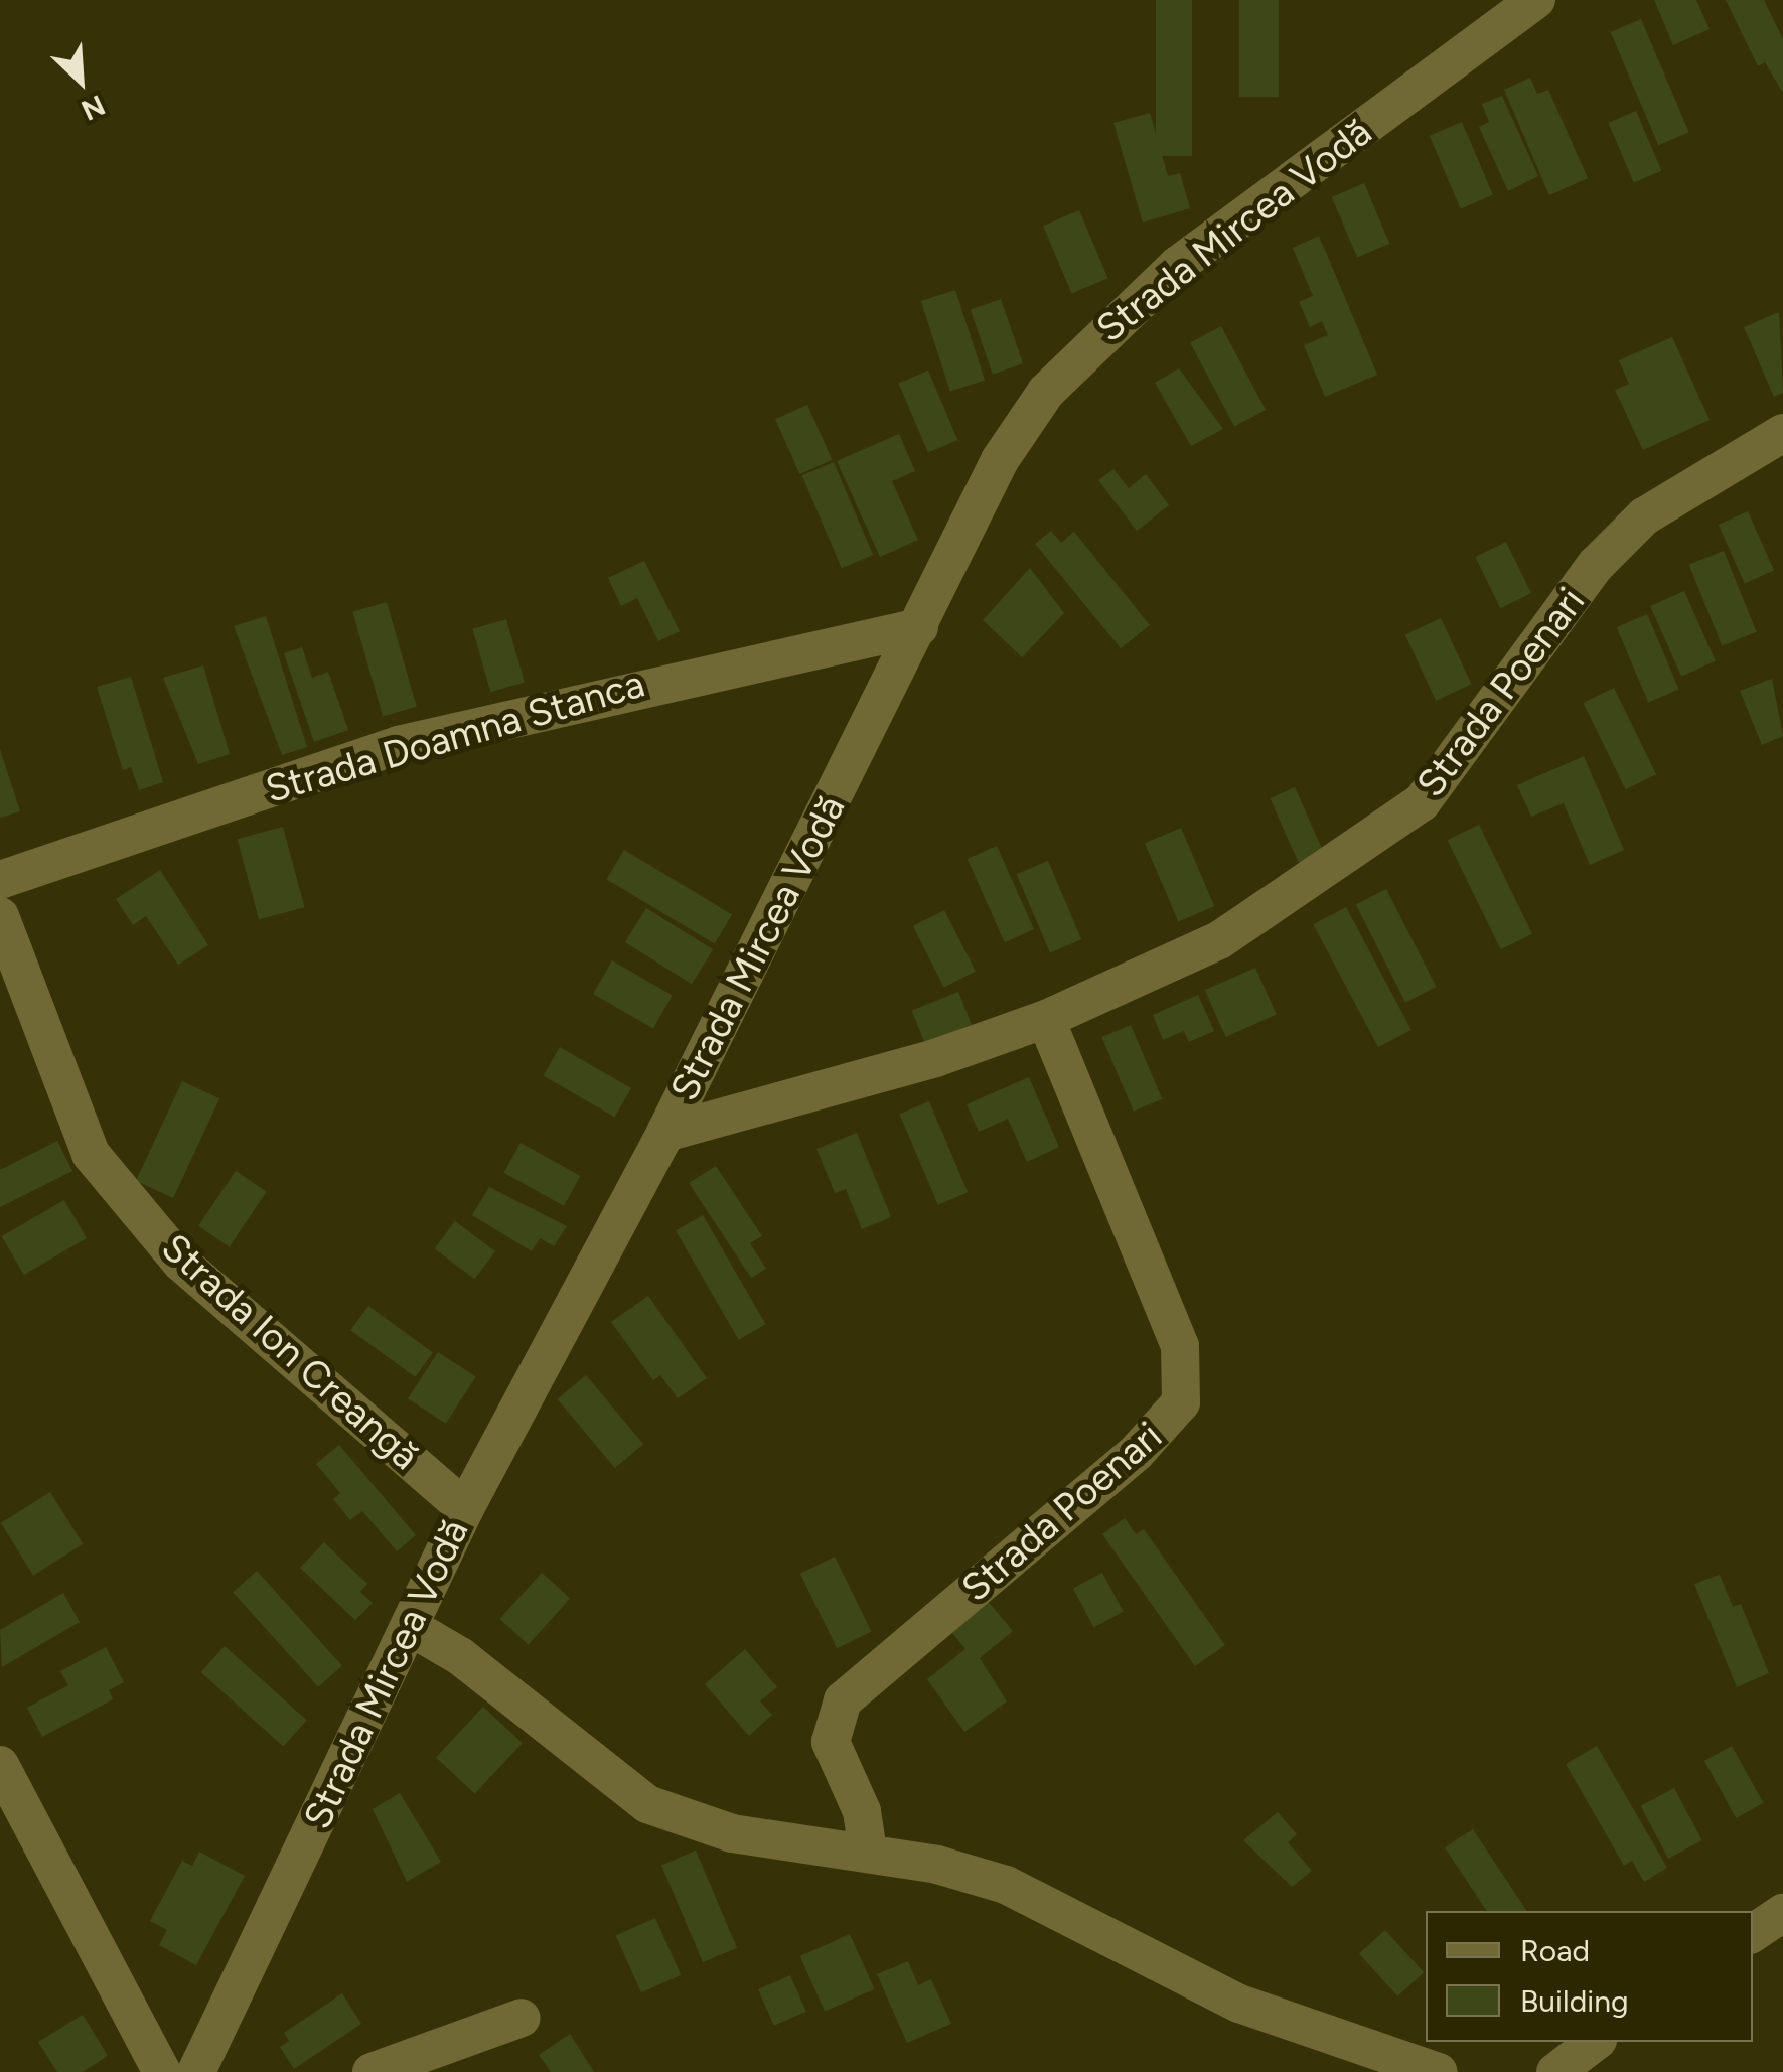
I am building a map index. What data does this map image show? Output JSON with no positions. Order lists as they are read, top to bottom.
{
  "streets": {
    "street": [
      "Strada Mircea Vodă",
      "Strada Poenari",
      "Strada Doamna Stanca",
      "Strada Ion Creangă"
    ]
  },
  "crossings": [
    ["Strada Mircea Vodă", "Strada Poenari"],
    ["Strada Mircea Vodă", "Strada Doamna Stanca"],
    ["Strada Mircea Vodă", "Strada Ion Creangă"]
  ],
  "legend": ["Road", "Building"],
  "north": "bottom right"
}
